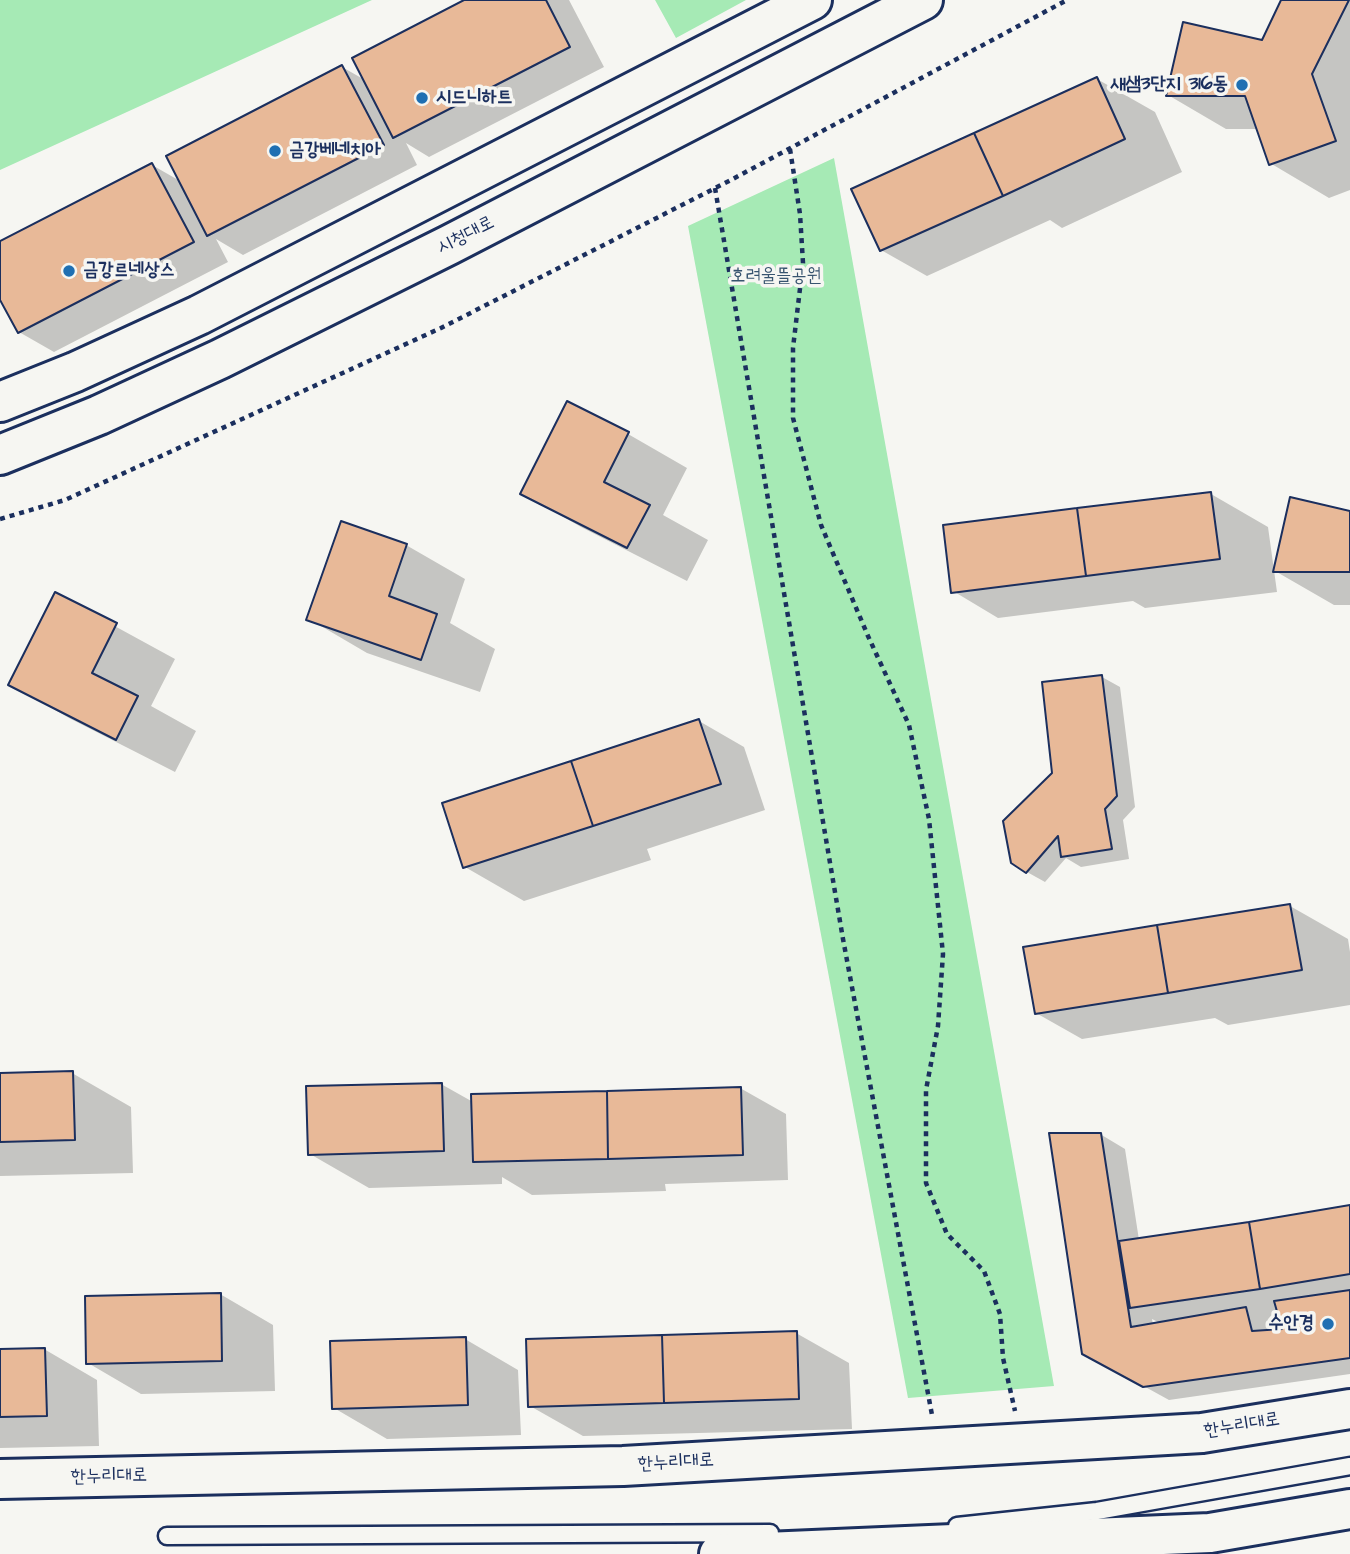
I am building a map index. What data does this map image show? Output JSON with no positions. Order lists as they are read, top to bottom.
{
  "streets": {
    "street": ["시청대로", "한누리대로"]
  },
  "parks": ["호려울뜰공원"],
  "places": [
    "새샘3단지 316동",
    "시드니하트",
    "금강베네치아",
    "금강르네상스",
    "수안경"
  ]
}
